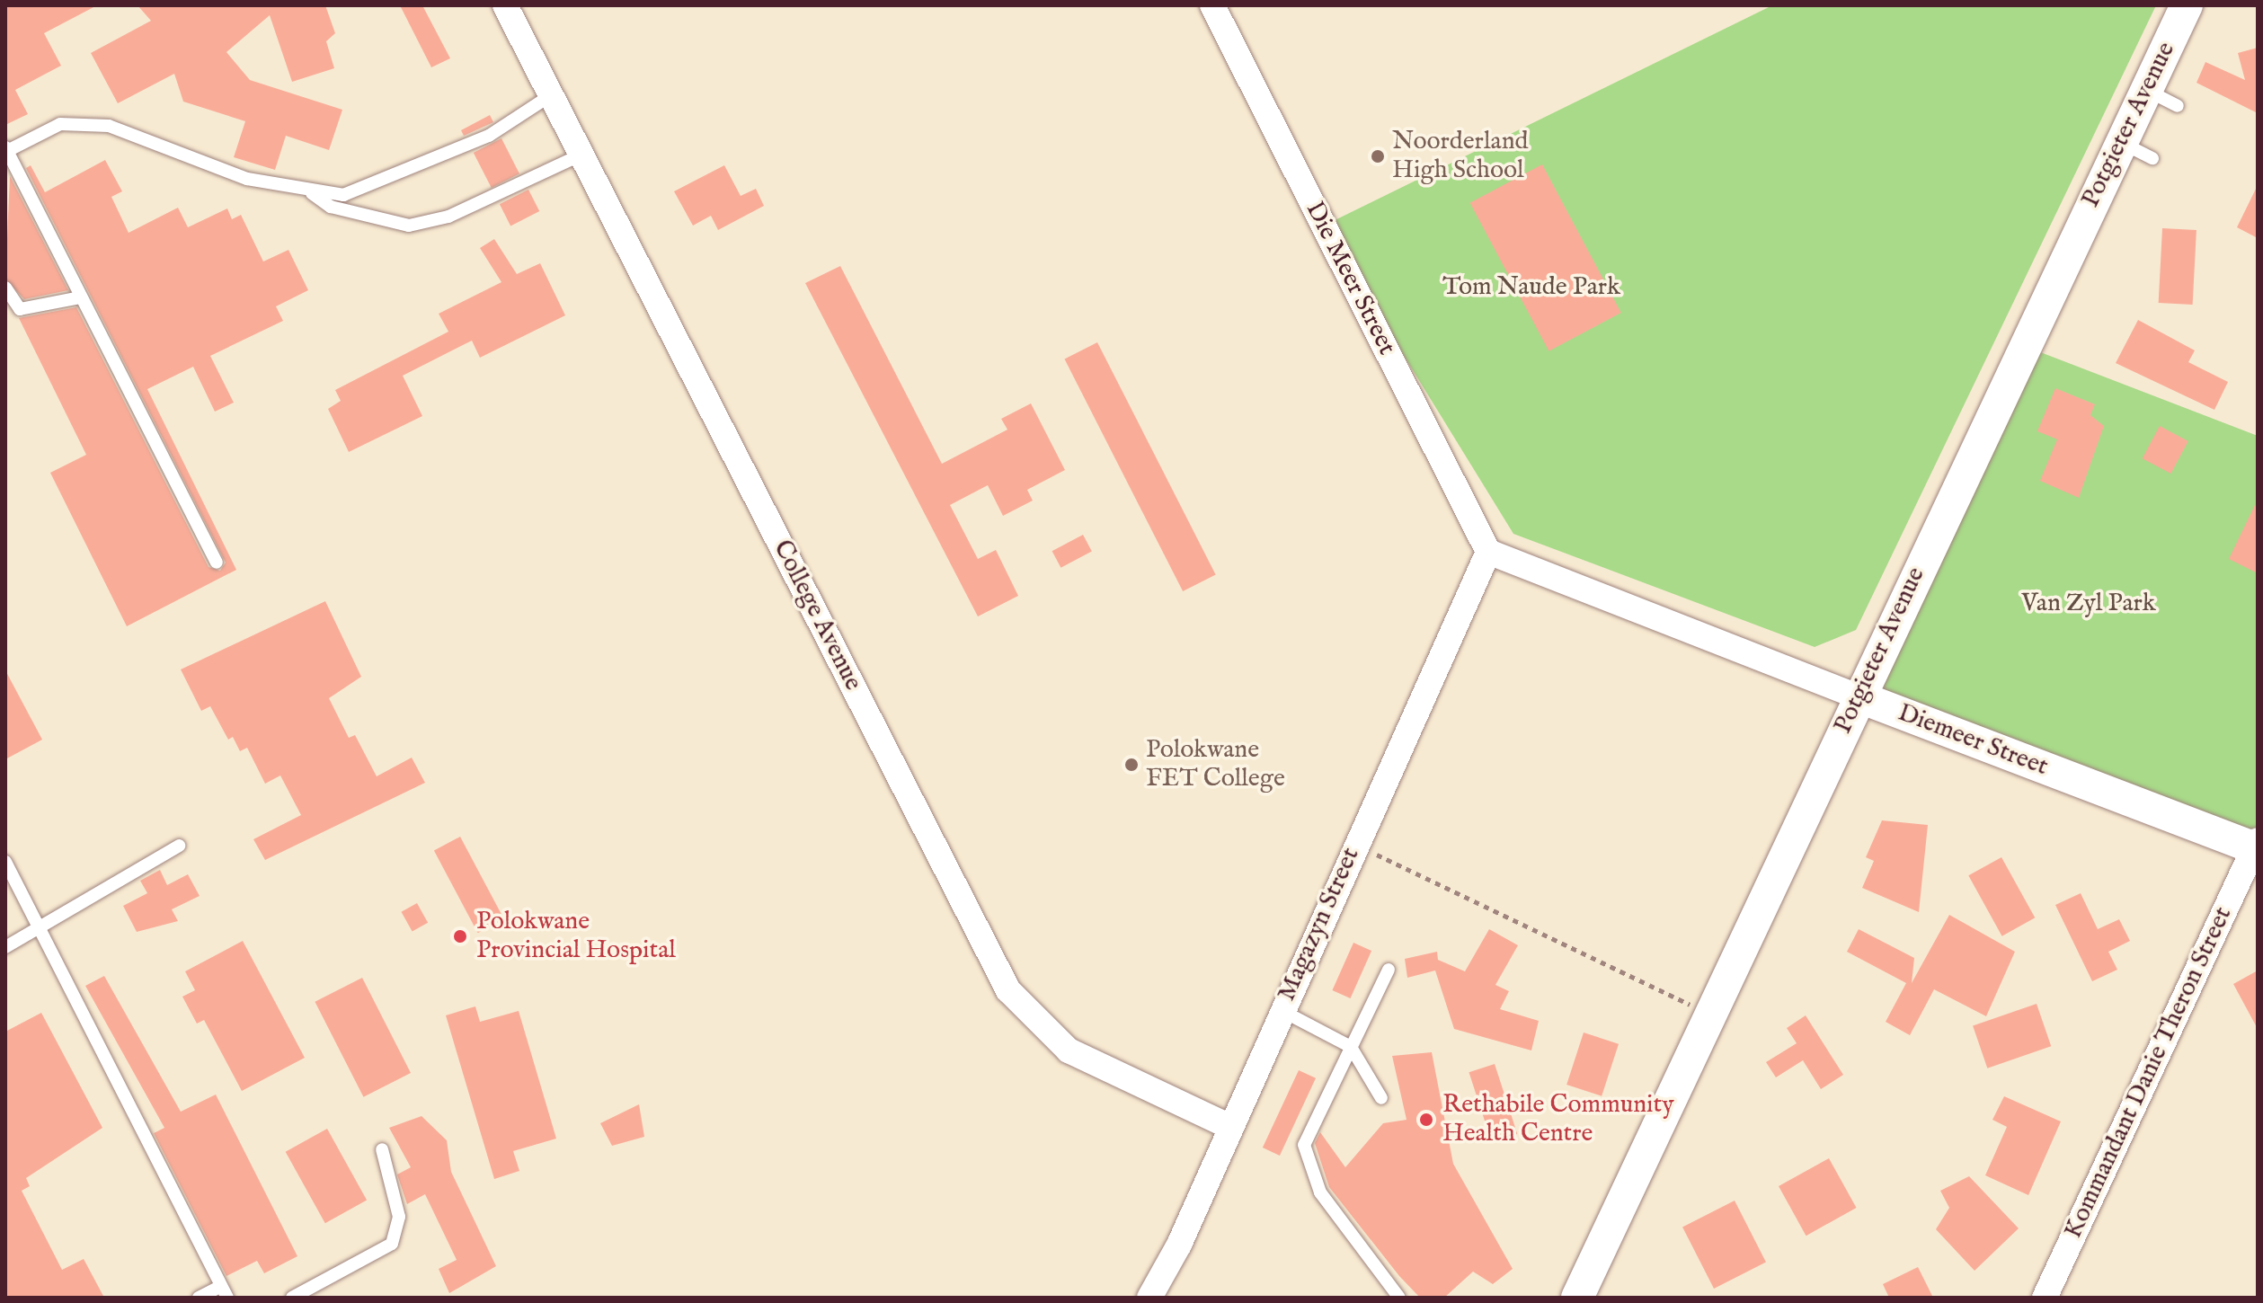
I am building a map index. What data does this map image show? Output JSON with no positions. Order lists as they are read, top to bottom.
{
  "streets": {
    "street": [
      "Potgieter Avenue",
      "Die Meer Street",
      "College Avenue",
      "Diemeer Street",
      "Magazyn Street",
      "Kommandant Danie Theron Street"
    ]
  },
  "crossings": [
    ["Potgieter Avenue", "Diemeer Street"],
    ["Die Meer Street", "Diemeer Street"],
    ["Die Meer Street", "Magazyn Street"],
    ["College Avenue", "Magazyn Street"],
    ["Diemeer Street", "Magazyn Street"],
    ["Diemeer Street", "Kommandant Danie Theron Street"]
  ],
  "parks": ["Tom Naude Park", "Van Zyl Park"],
  "places": [
    "Noorderland High School",
    "Polokwane FET College",
    "Polokwane Provincial Hospital",
    "Rethabile Community Health Centre"
  ]
}
